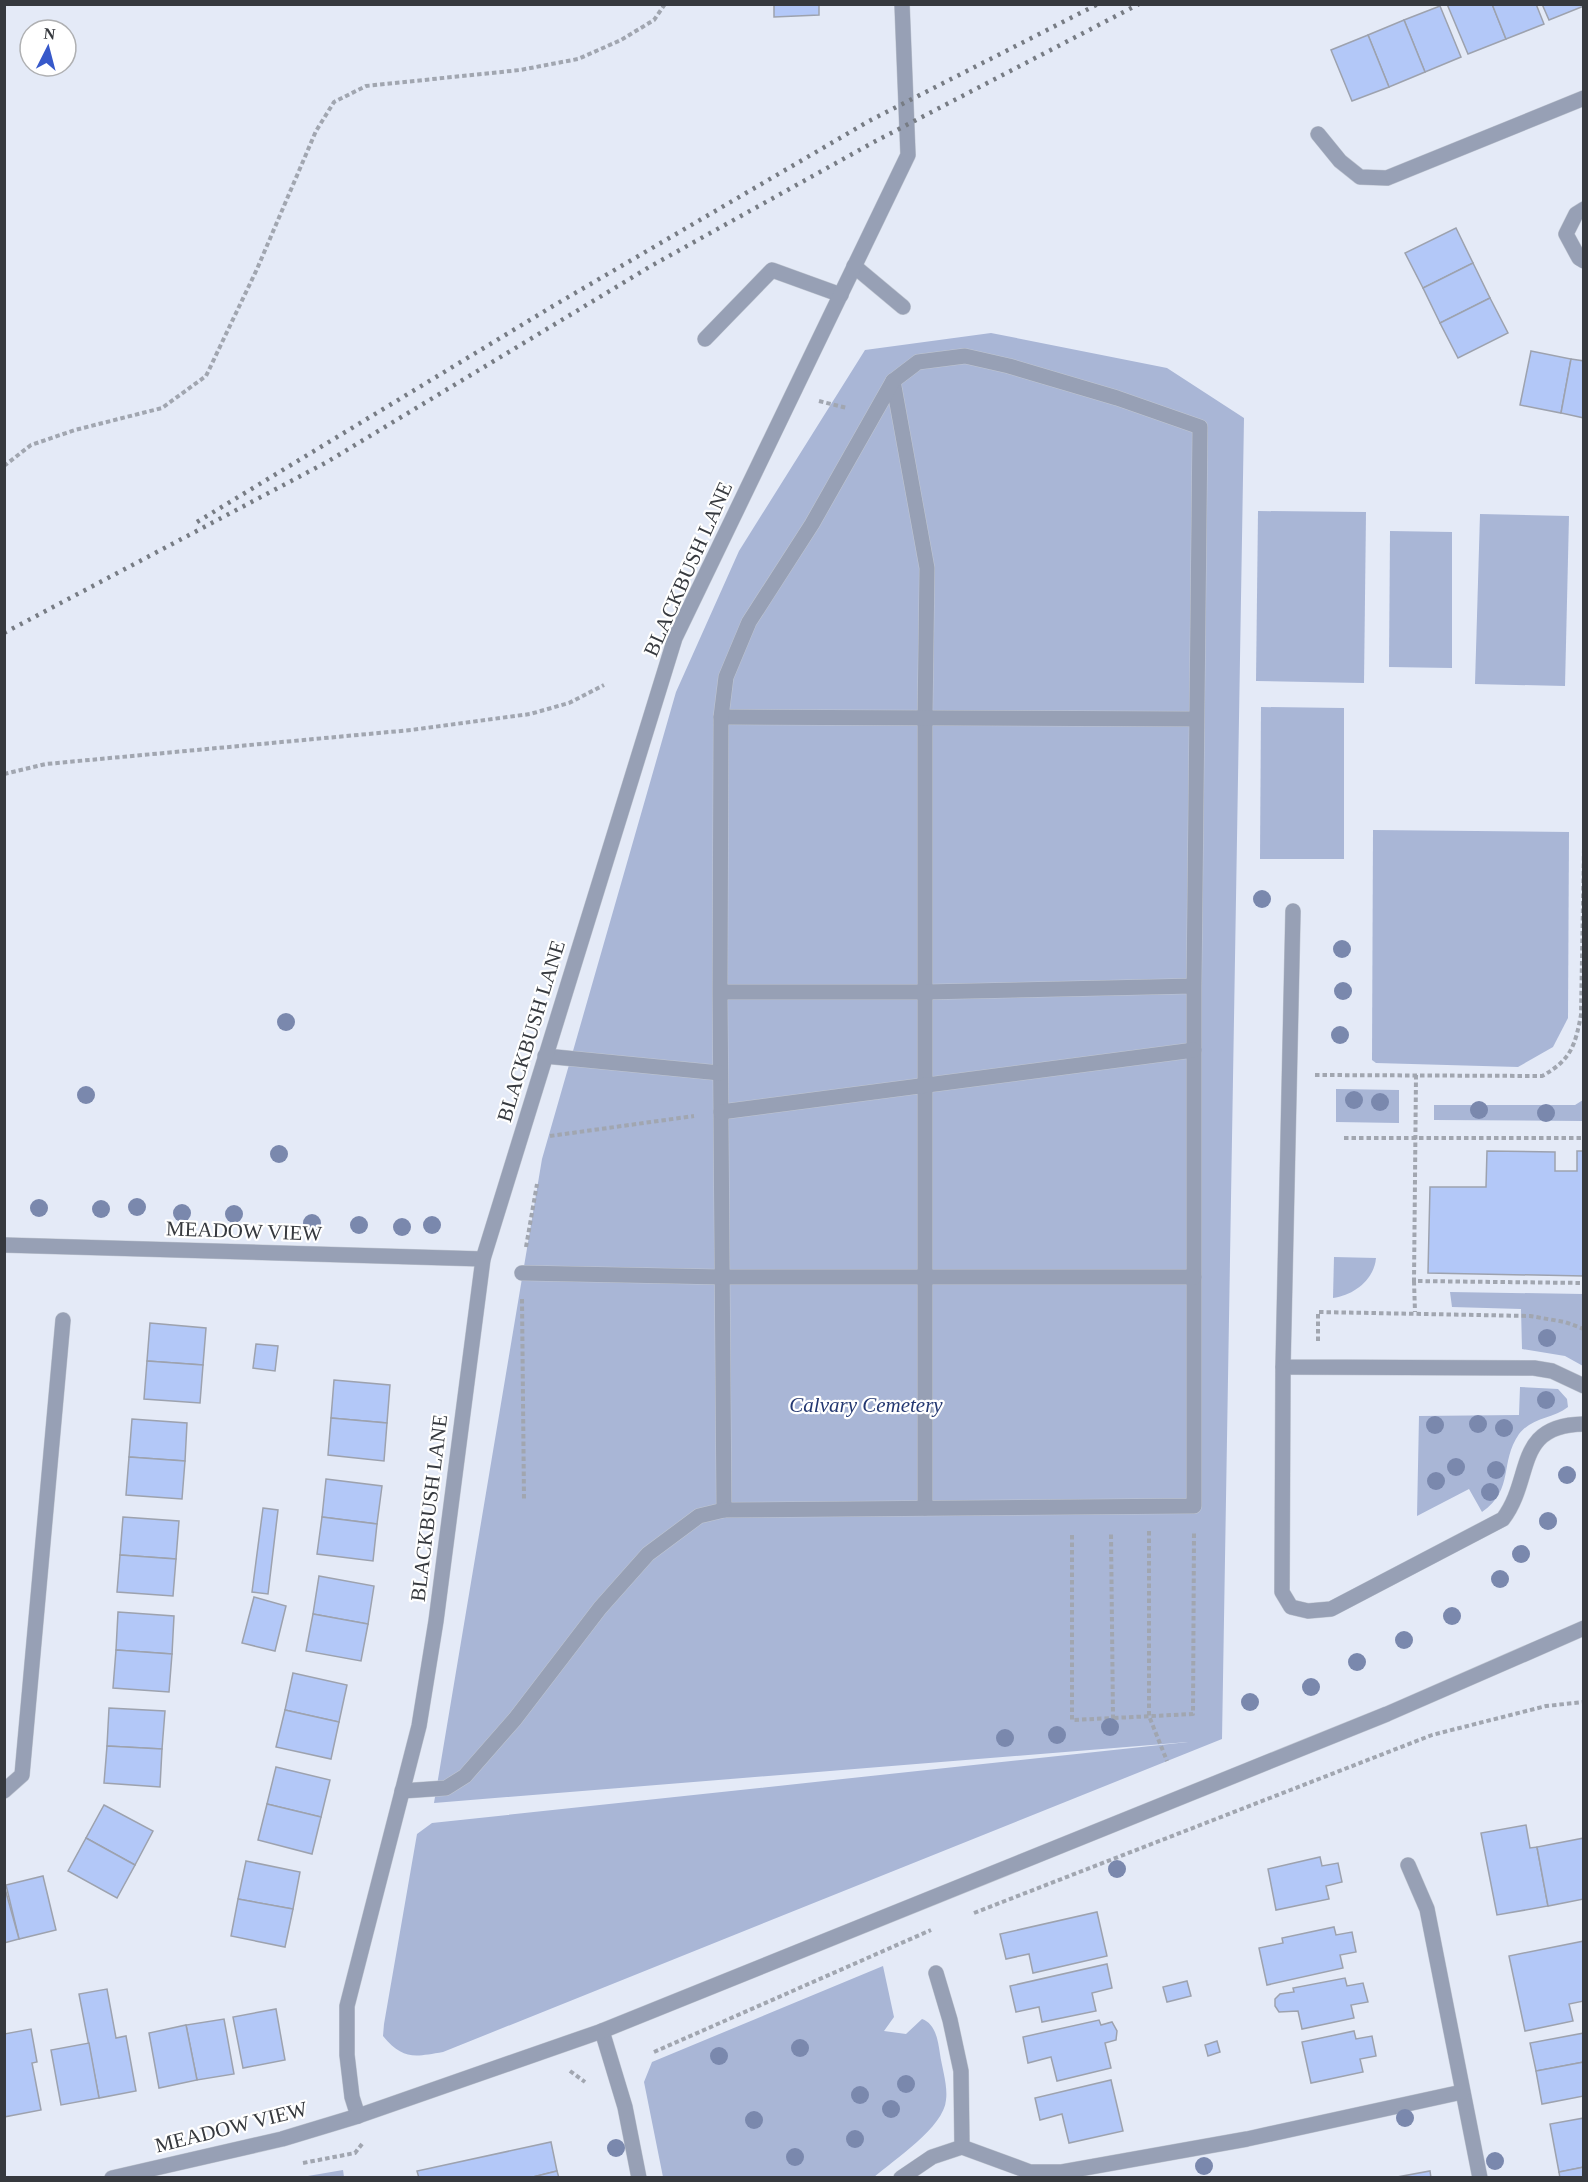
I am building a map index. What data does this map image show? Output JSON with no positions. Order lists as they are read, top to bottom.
{
  "streets": {
    "street": ["BLACKBUSH LANE", "MEADOW VIEW"]
  },
  "crossings": [
    ["BLACKBUSH LANE", "MEADOW VIEW"]
  ],
  "parks": ["Calvary Cemetery"],
  "north": "top"
}
